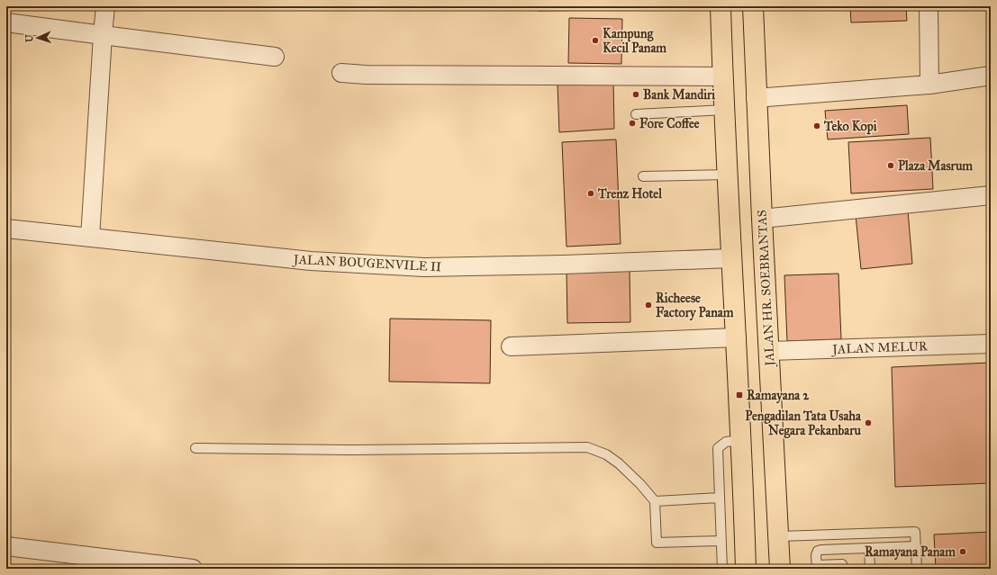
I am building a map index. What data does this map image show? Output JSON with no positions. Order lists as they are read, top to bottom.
{
  "streets": {
    "main road": ["JALAN HR. SOEBRANTAS"],
    "street": ["JALAN BOUGENVILE II", "JALAN MELUR"]
  },
  "crossings": [
    ["JALAN HR. SOEBRANTAS", "JALAN MELUR"]
  ],
  "places": {
    "other": [
      "Kampung Kecil Panam",
      "Bank Mandiri",
      "Fore Coffee",
      "Teko Kopi",
      "Plaza Masrum",
      "Trenz Hotel",
      "Richeese Factory Panam",
      "Pengadilan Tata Usaha Negara Pekanbaru",
      "Ramayana Panam"
    ],
    "transit": ["Ramayana 2"]
  },
  "north": "left"
}
